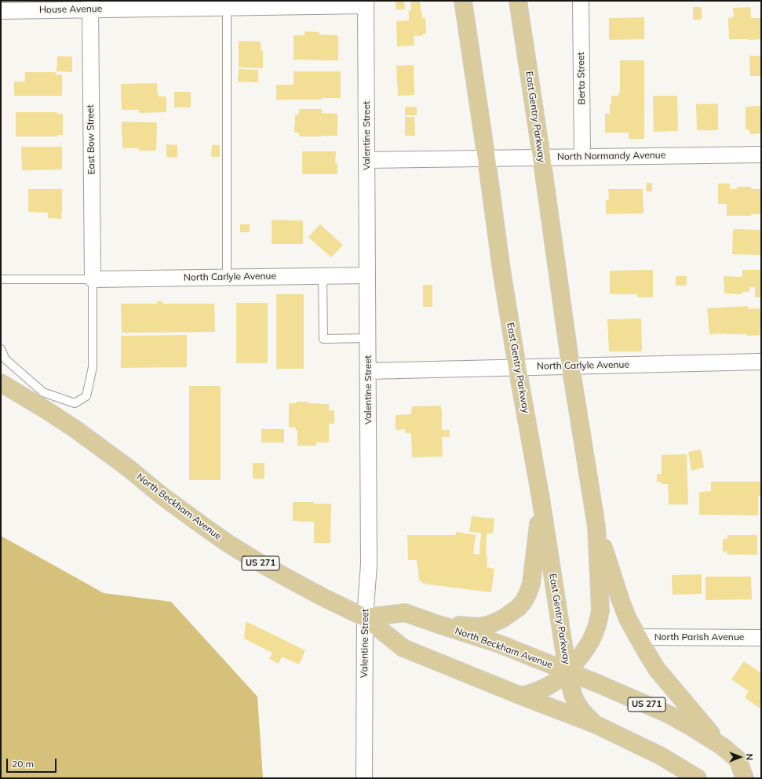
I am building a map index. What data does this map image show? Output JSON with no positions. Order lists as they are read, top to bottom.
{
  "streets": {
    "main road": ["East Gentry Parkway", "North Beckham Avenue", "US 271"],
    "street": [
      "House Avenue",
      "Berta Street",
      "Valentine Street",
      "East Bow Street",
      "North Normandy Avenue",
      "North Carlyle Avenue",
      "North Parish Avenue"
    ]
  },
  "crossings": [
    ["House Avenue", "Valentine Street"],
    ["House Avenue", "East Bow Street"],
    ["Berta Street", "North Normandy Avenue"],
    ["East Gentry Parkway", "North Normandy Avenue"],
    ["East Gentry Parkway", "North Carlyle Avenue"],
    ["East Gentry Parkway", "North Beckham Avenue"],
    ["Valentine Street", "North Normandy Avenue"],
    ["Valentine Street", "North Carlyle Avenue"],
    ["Valentine Street", "North Beckham Avenue"],
    ["East Bow Street", "North Carlyle Avenue"],
    ["North Beckham Avenue", "US 271"]
  ],
  "scale_bar": "20 m",
  "north": "right"
}
